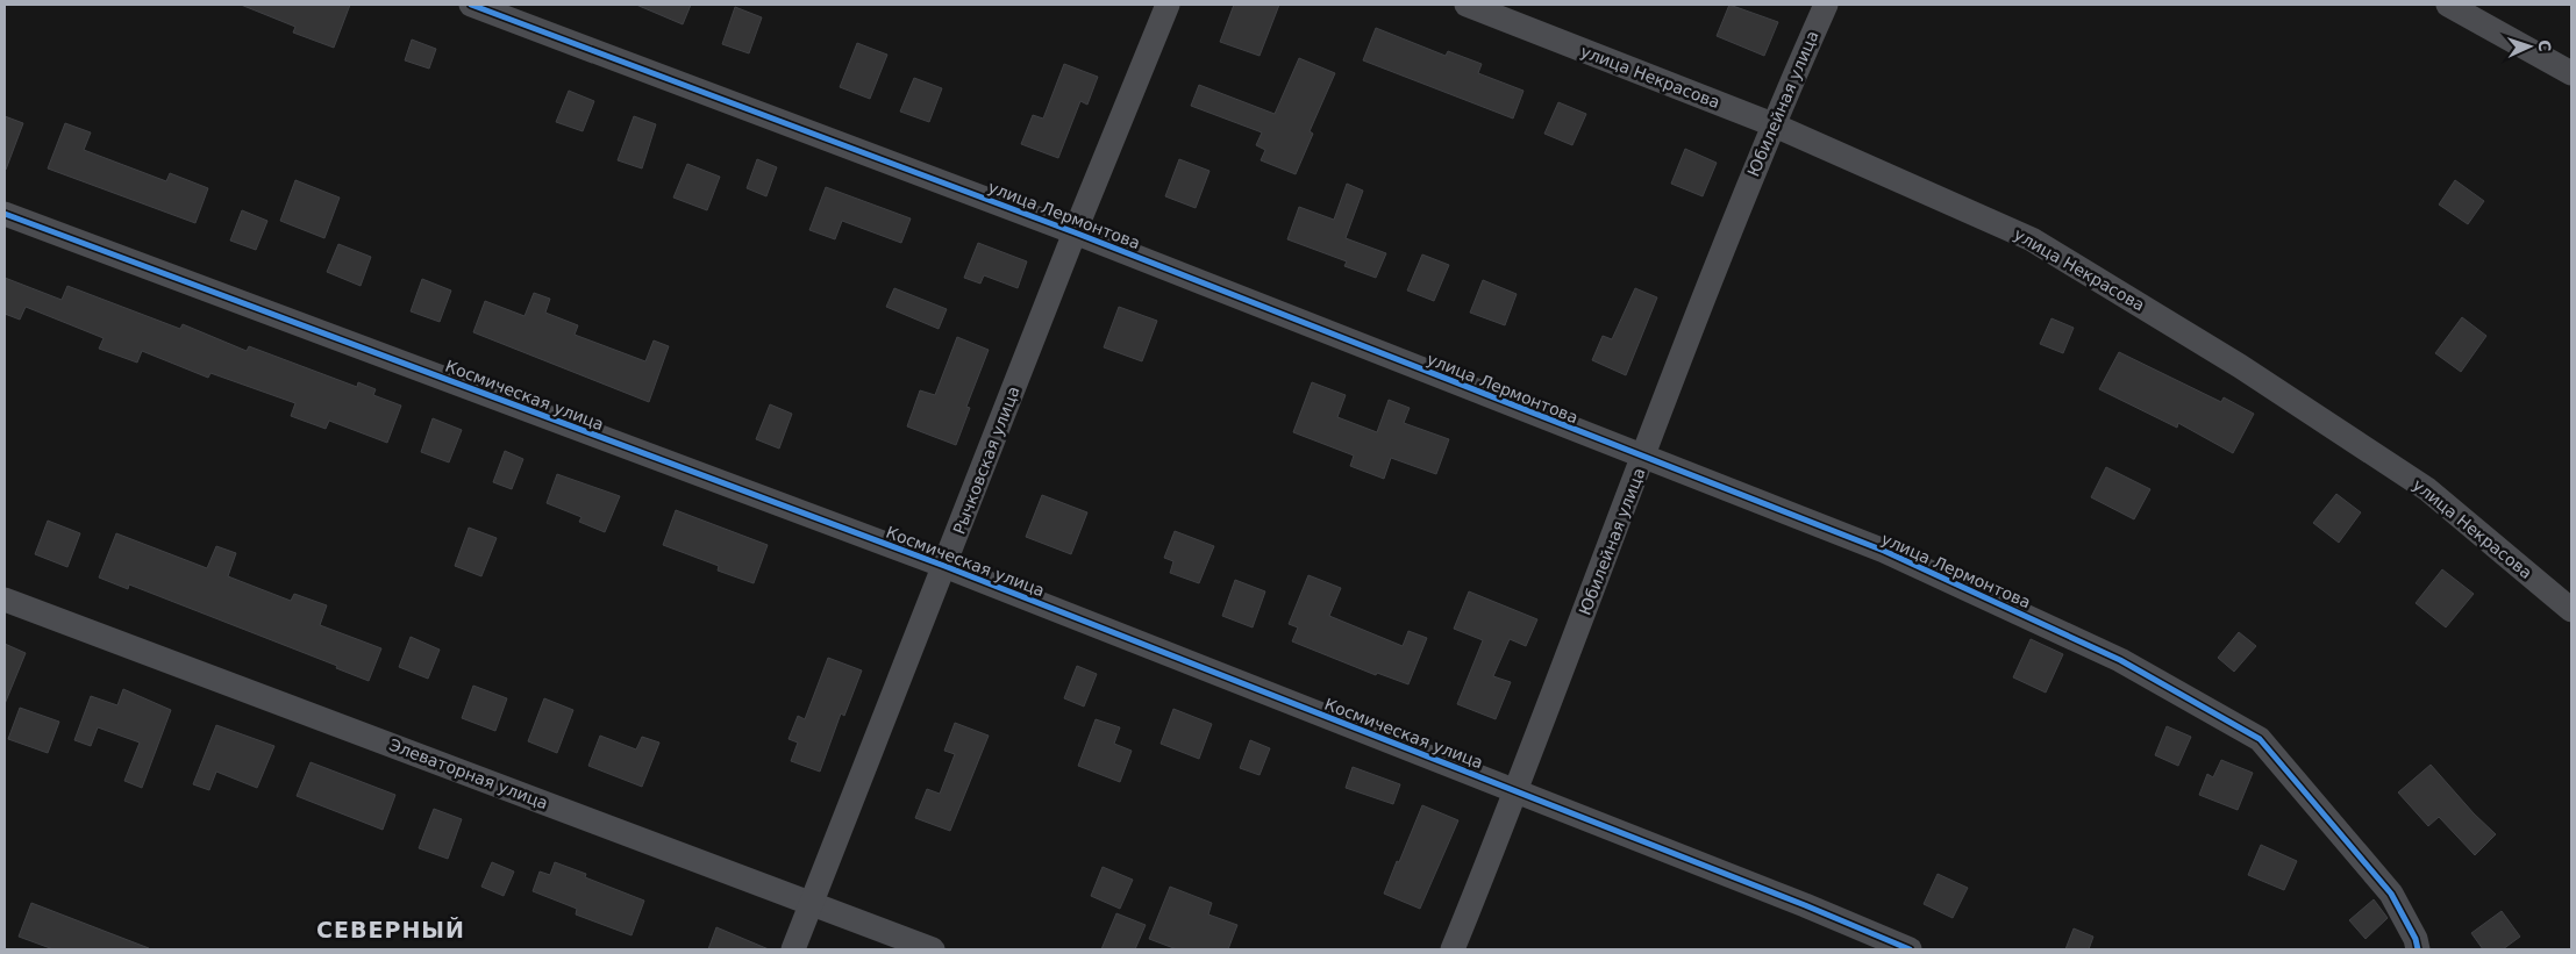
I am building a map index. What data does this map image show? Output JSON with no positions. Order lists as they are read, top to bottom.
{
  "streets": {
    "street": [
      "улица Некрасова",
      "Юбилейная улица",
      "улица Лермонтова",
      "Космическая улица",
      "Рычковская улица",
      "Элеваторная улица"
    ]
  },
  "crossings": [
    ["улица Некрасова", "Юбилейная улица"],
    ["Юбилейная улица", "улица Лермонтова"],
    ["Юбилейная улица", "Космическая улица"],
    ["улица Лермонтова", "Рычковская улица"],
    ["Космическая улица", "Рычковская улица"],
    ["Рычковская улица", "Элеваторная улица"]
  ],
  "districts": ["СЕВЕРНЫЙ"],
  "north": "right"
}
